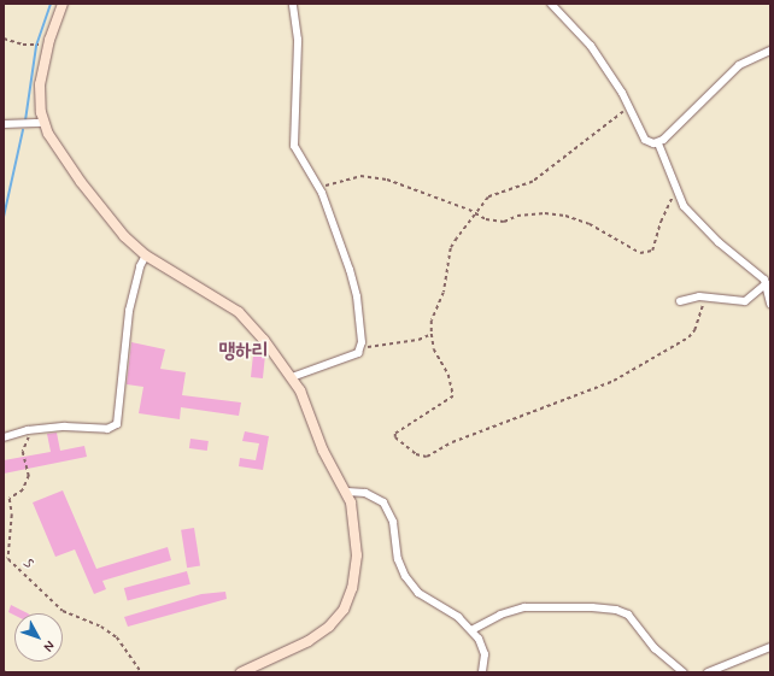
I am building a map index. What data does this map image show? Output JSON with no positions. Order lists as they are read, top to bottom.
{
  "streets": {
    "path": ["s"]
  },
  "districts": ["맹하리"],
  "north": "bottom right"
}
